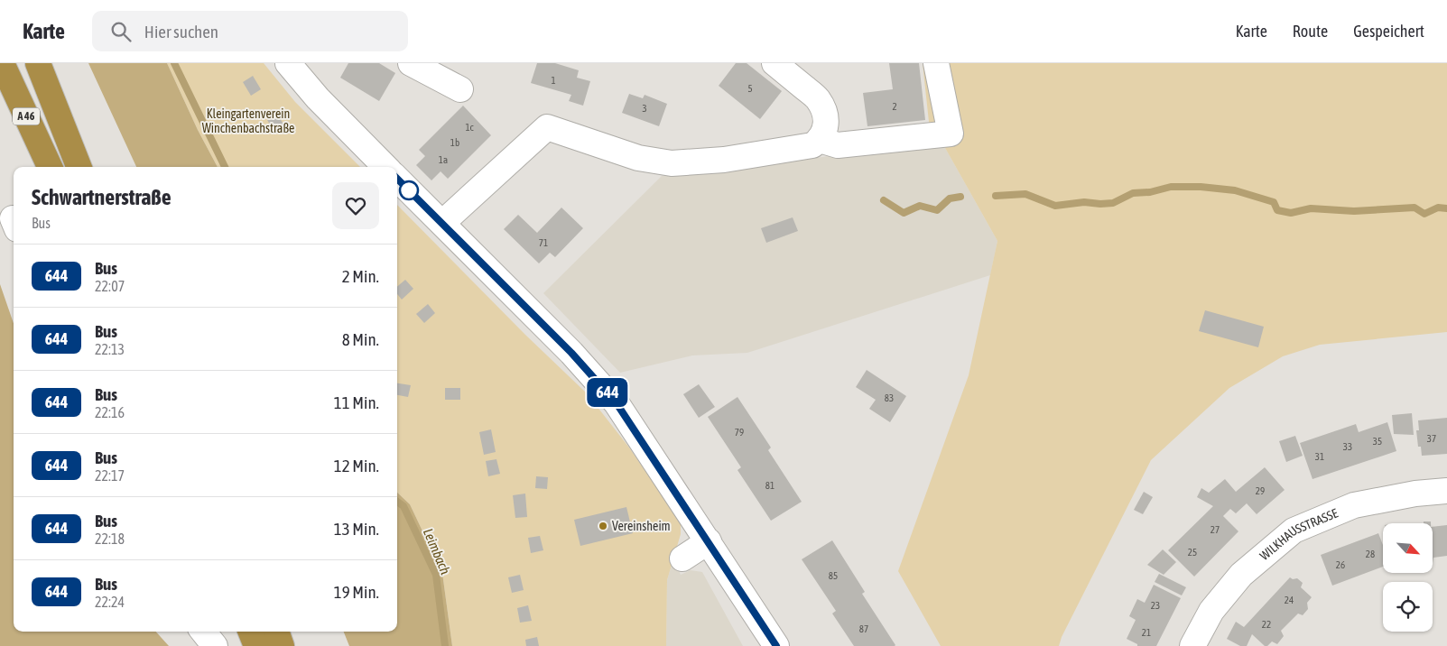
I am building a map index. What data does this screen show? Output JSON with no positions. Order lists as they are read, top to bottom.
{
  "streets": {
    "highway": ["A 46"],
    "street": ["WILKHAUSSTRASSE"]
  },
  "water": ["Leimbach"],
  "parks": ["Kleingartenverein Winchenbachstraße"],
  "places": ["Vereinsheim"],
  "lines": ["bus line 644"],
  "house_numbers": [
    "1",
    "5",
    "2",
    "3",
    "1c",
    "1b",
    "1a",
    "71",
    "83",
    "79",
    "37",
    "35",
    "33",
    "31",
    "81",
    "29",
    "27",
    "25",
    "28",
    "26",
    "85",
    "24",
    "23",
    "22",
    "87",
    "21"
  ],
  "north": "bottom right",
  "page": {
    "header": "Karte",
    "search": "Hier suchen",
    "nav": ["Karte", "Route", "Gespeichert"],
    "on_map": "644",
    "heading": ["Schwartnerstraße", "Bus"],
    "list": [
      {
        "mark": "644",
        "name": "Bus",
        "note": "22:07",
        "value": "2 Min."
      },
      {
        "mark": "644",
        "name": "Bus",
        "note": "22:13",
        "value": "8 Min."
      },
      {
        "mark": "644",
        "name": "Bus",
        "note": "22:16",
        "value": "11 Min."
      },
      {
        "mark": "644",
        "name": "Bus",
        "note": "22:17",
        "value": "12 Min."
      },
      {
        "mark": "644",
        "name": "Bus",
        "note": "22:18",
        "value": "13 Min."
      },
      {
        "mark": "644",
        "name": "Bus",
        "note": "22:24",
        "value": "19 Min."
      }
    ]
  }
}
